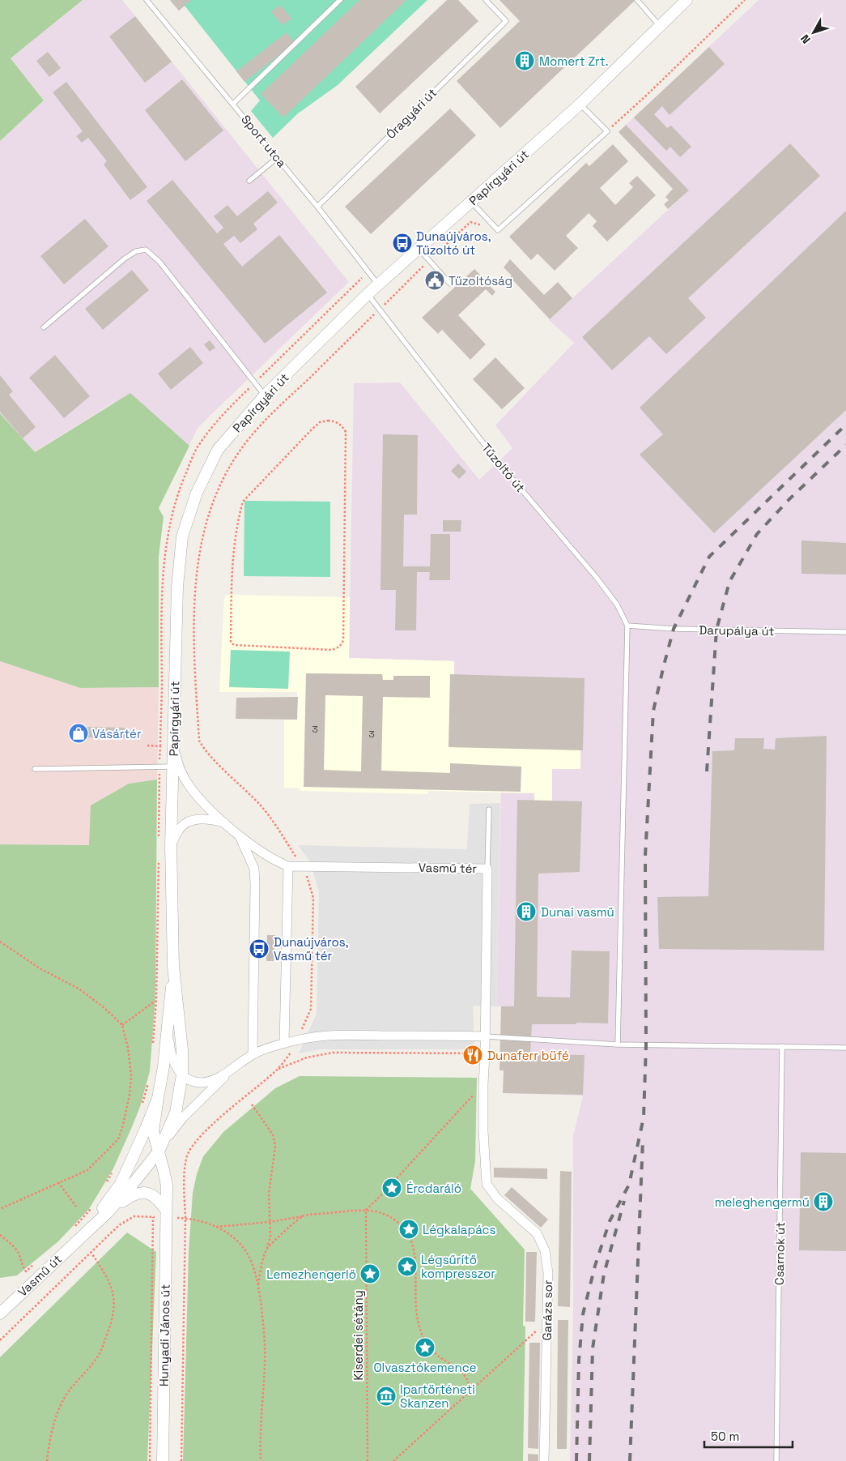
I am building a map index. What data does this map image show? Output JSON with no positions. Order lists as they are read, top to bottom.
{
  "streets": {
    "street": [
      "Papírgyári út",
      "Vasmű tér",
      "Vasmű út",
      "Garázs sor",
      "Hunyadi János út"
    ],
    "lane": [
      "Óragyári út",
      "Sport utca",
      "Tűzoltó út",
      "Darupálya út",
      "Csarnok út"
    ],
    "path": ["Kiserdei sétány"]
  },
  "crossings": [
    ["Óragyári út", "Sport utca"],
    ["Sport utca", "Papírgyári út"],
    ["Papírgyári út", "Tűzoltó út"],
    ["Papírgyári út", "Vasmű tér"],
    ["Tűzoltó út", "Darupálya út"],
    ["Vasmű tér", "Garázs sor"]
  ],
  "places": {
    "building": ["Momert Zrt.", "Dunai vasmű", "meleghengermű"],
    "bus stop": ["Dunaújváros, Tűzoltó út", "Dunaújváros, Vasmű tér"],
    "public building": ["Tűzoltóság"],
    "shop": ["Vásártér"],
    "restaurant": ["Dunaferr büfé"],
    "place": [
      "Ércdaráló",
      "Légkalapács",
      "Légsűrítő kompresszor",
      "Lemezhengerlő",
      "Olvasztókemence"
    ],
    "museum": ["Ipartörténeti Skanzen"]
  },
  "house_numbers": ["3", "3"],
  "scale_bar": "50 m",
  "north": "bottom left"
}
